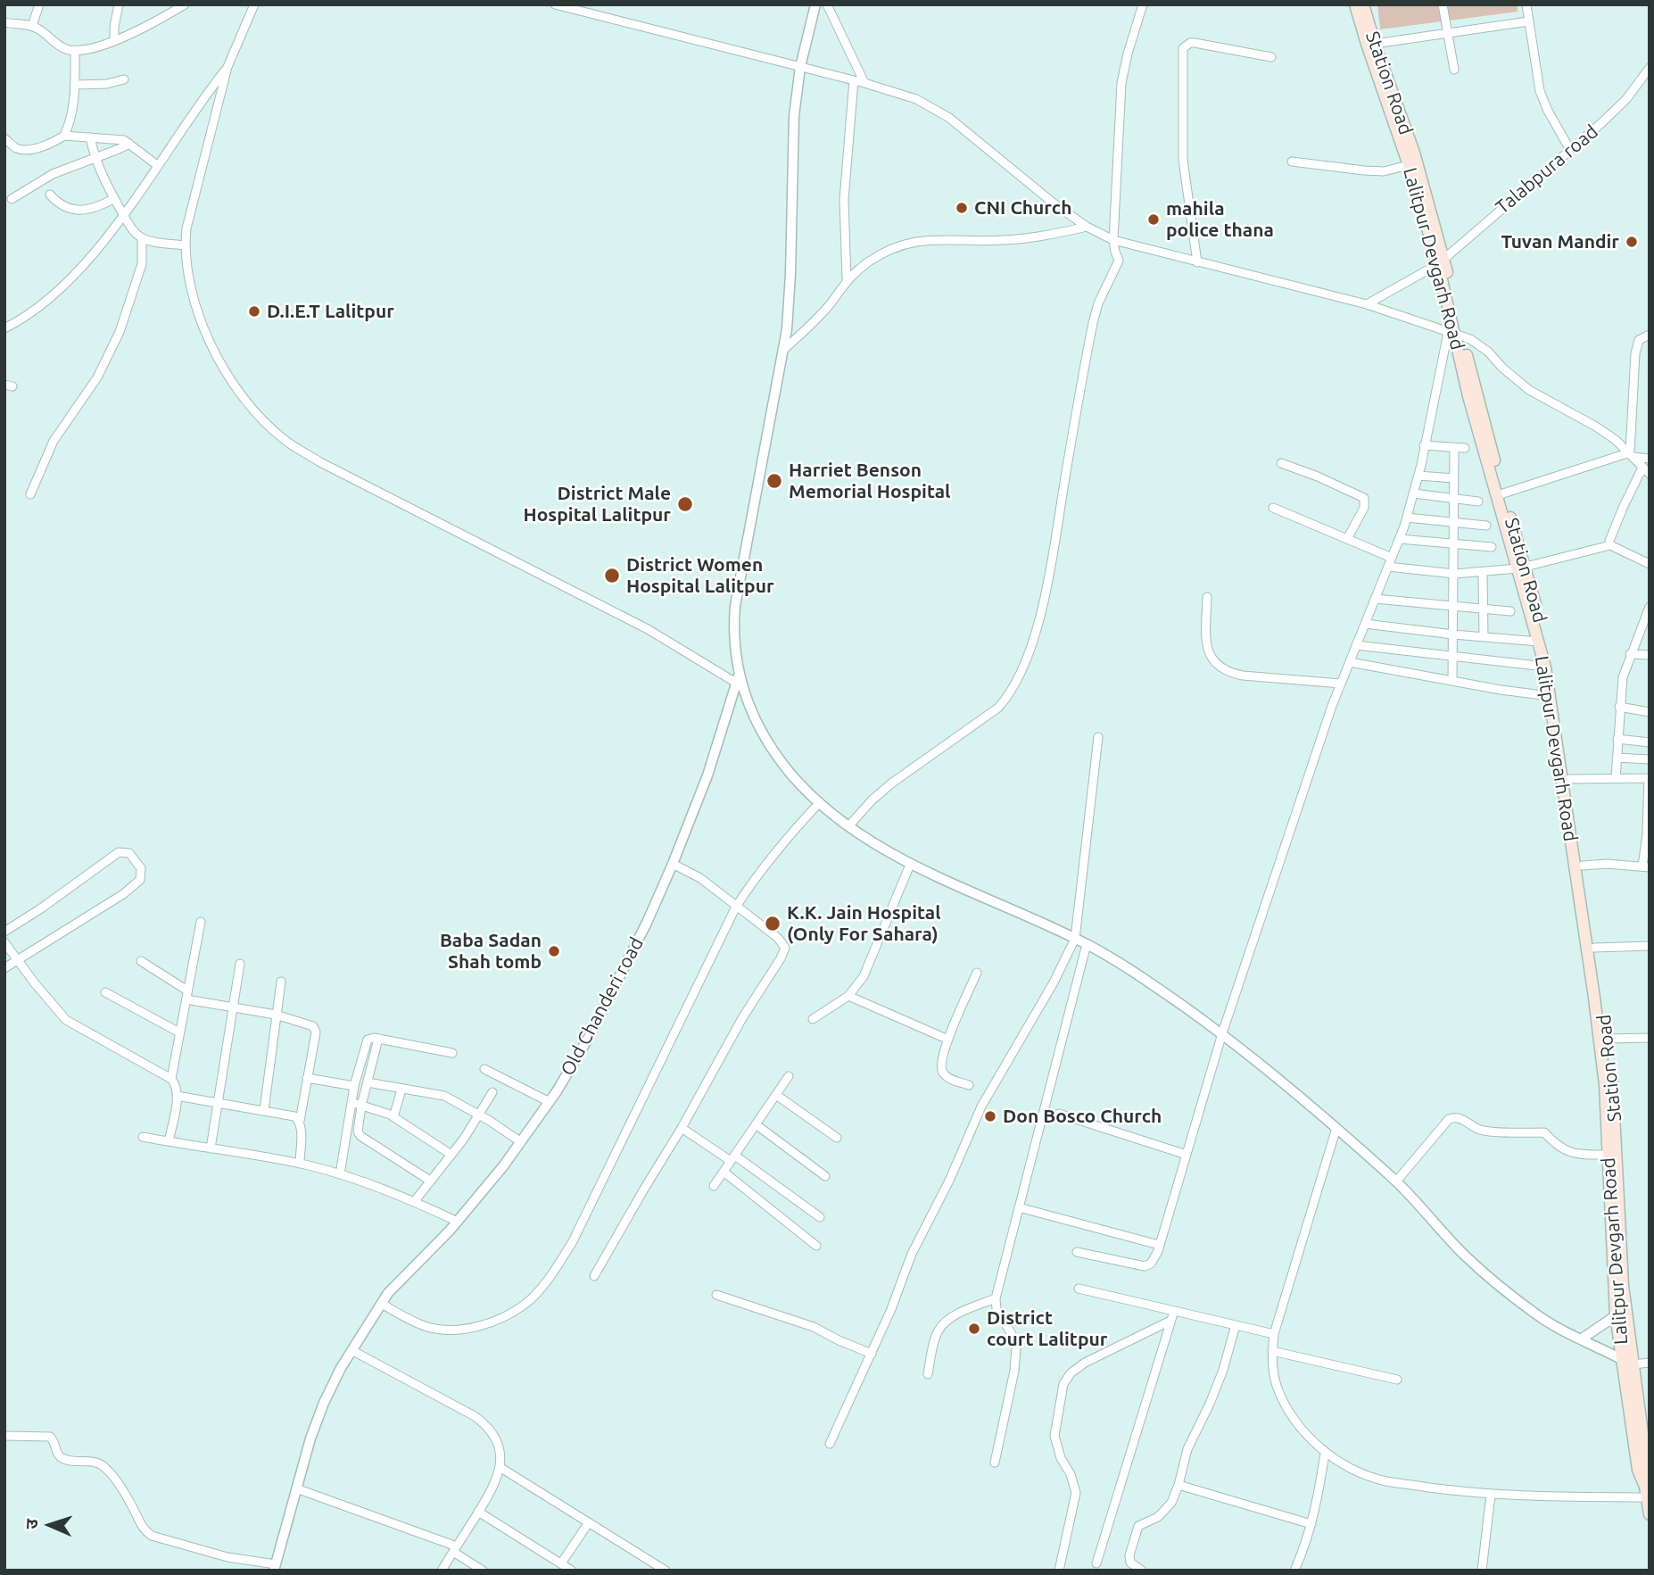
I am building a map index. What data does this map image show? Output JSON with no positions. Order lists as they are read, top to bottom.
{
  "streets": {
    "main road": ["Station Road", "Lalitpur Devgarh Road"],
    "street": ["Talabpura road", "Old Chanderi road"]
  },
  "crossings": [
    ["Station Road", "Talabpura road"],
    ["Station Road", "Lalitpur Devgarh Road"],
    ["Talabpura road", "Lalitpur Devgarh Road"]
  ],
  "places": [
    "CNI Church",
    "mahila police thana",
    "Tuvan Mandir",
    "D.I.E.T Lalitpur",
    "Harriet Benson Memorial Hospital",
    "District Male Hospital Lalitpur",
    "District Women Hospital Lalitpur",
    "K.K. Jain Hospital (Only For Sahara)",
    "Baba Sadan Shah tomb",
    "Don Bosco Church",
    "District court Lalitpur"
  ],
  "north": "left"
}
